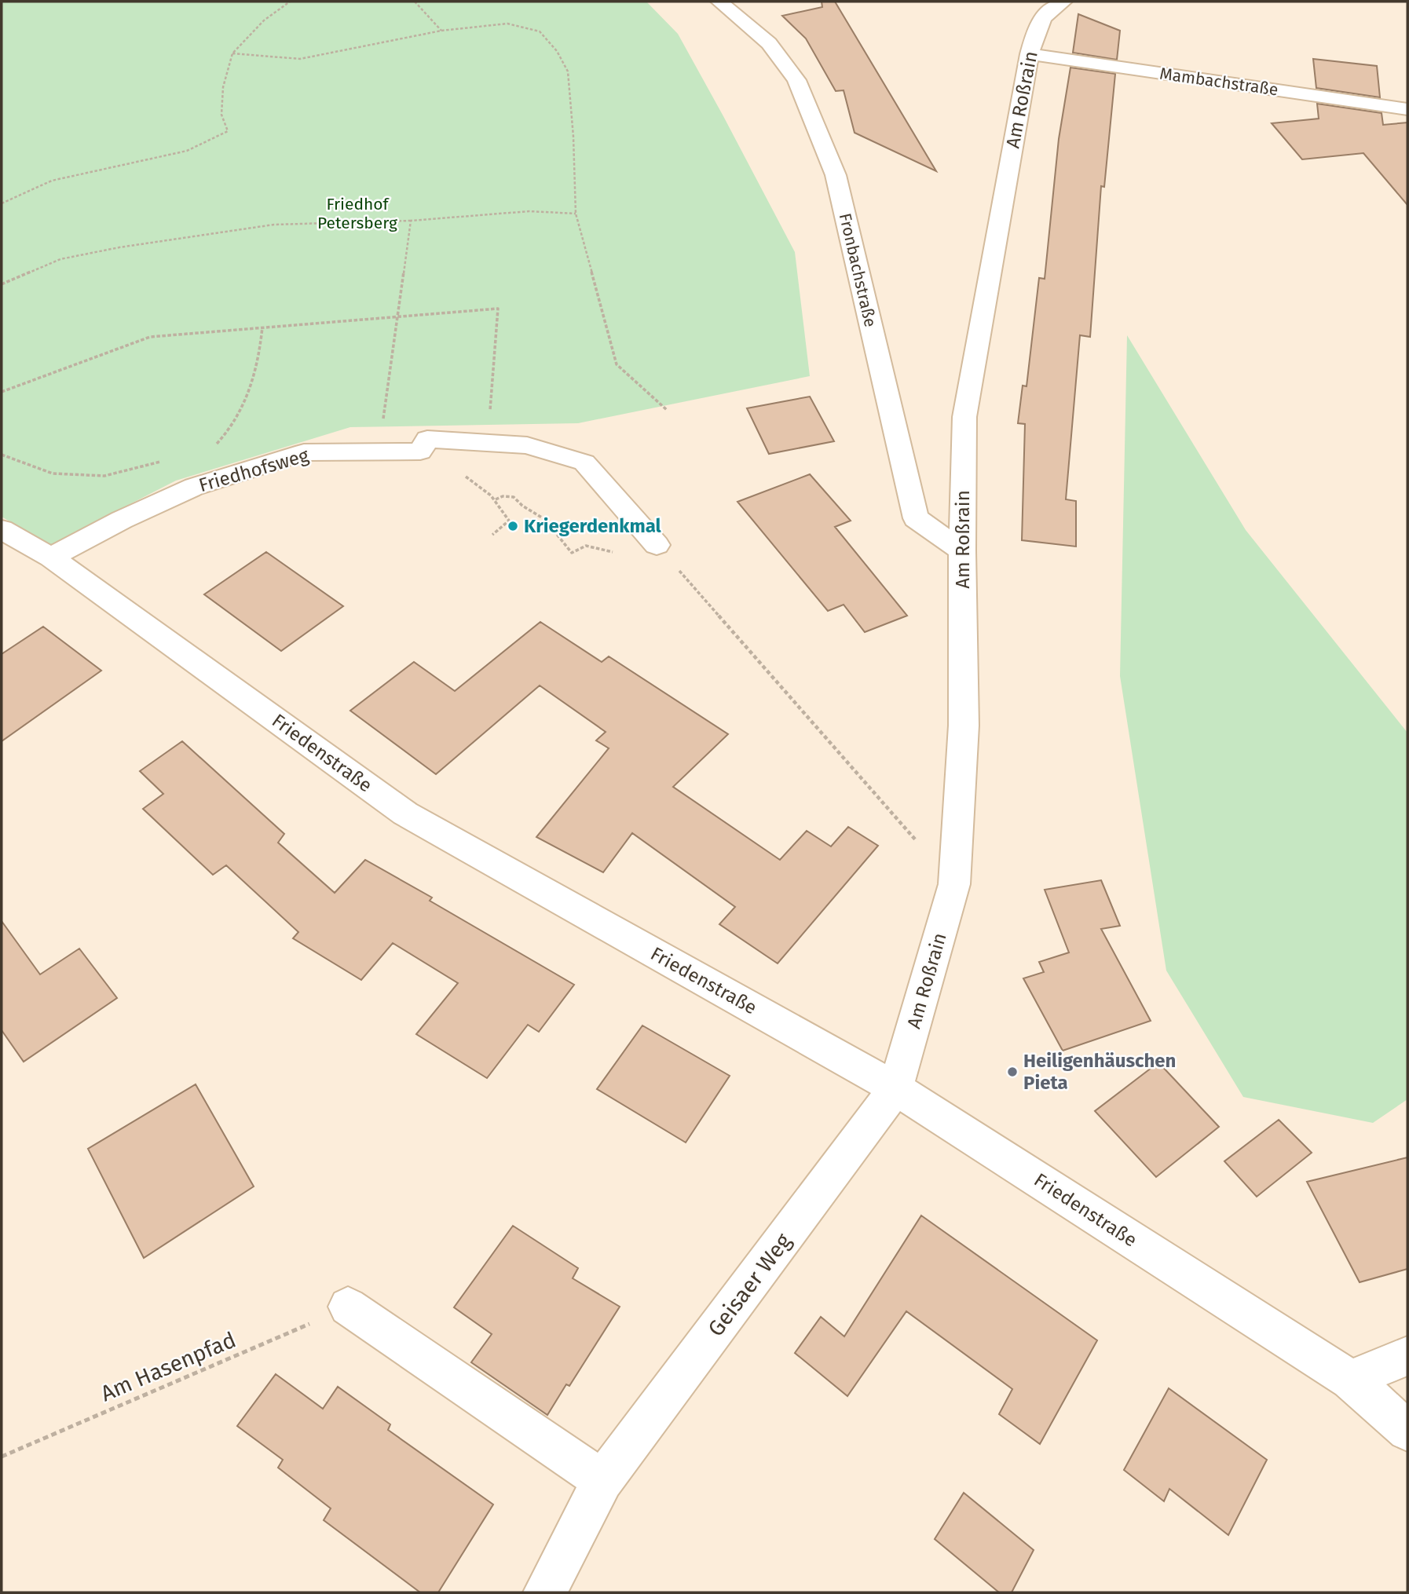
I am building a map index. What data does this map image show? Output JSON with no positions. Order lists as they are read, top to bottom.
{
  "streets": {
    "street": [
      "Mambachstraße",
      "Am Roßrain",
      "Fronbachstraße",
      "Friedhofsweg",
      "Friedenstraße",
      "Geisaer Weg"
    ],
    "path": ["Am Hasenpfad"]
  },
  "crossings": [
    ["Mambachstraße", "Am Roßrain"],
    ["Am Roßrain", "Fronbachstraße"],
    ["Am Roßrain", "Friedenstraße"],
    ["Am Roßrain", "Geisaer Weg"],
    ["Friedhofsweg", "Friedenstraße"],
    ["Friedenstraße", "Geisaer Weg"]
  ],
  "parks": ["Friedhof Petersberg"],
  "places": ["Kriegerdenkmal", "Heiligenhäuschen Pieta"]
}
